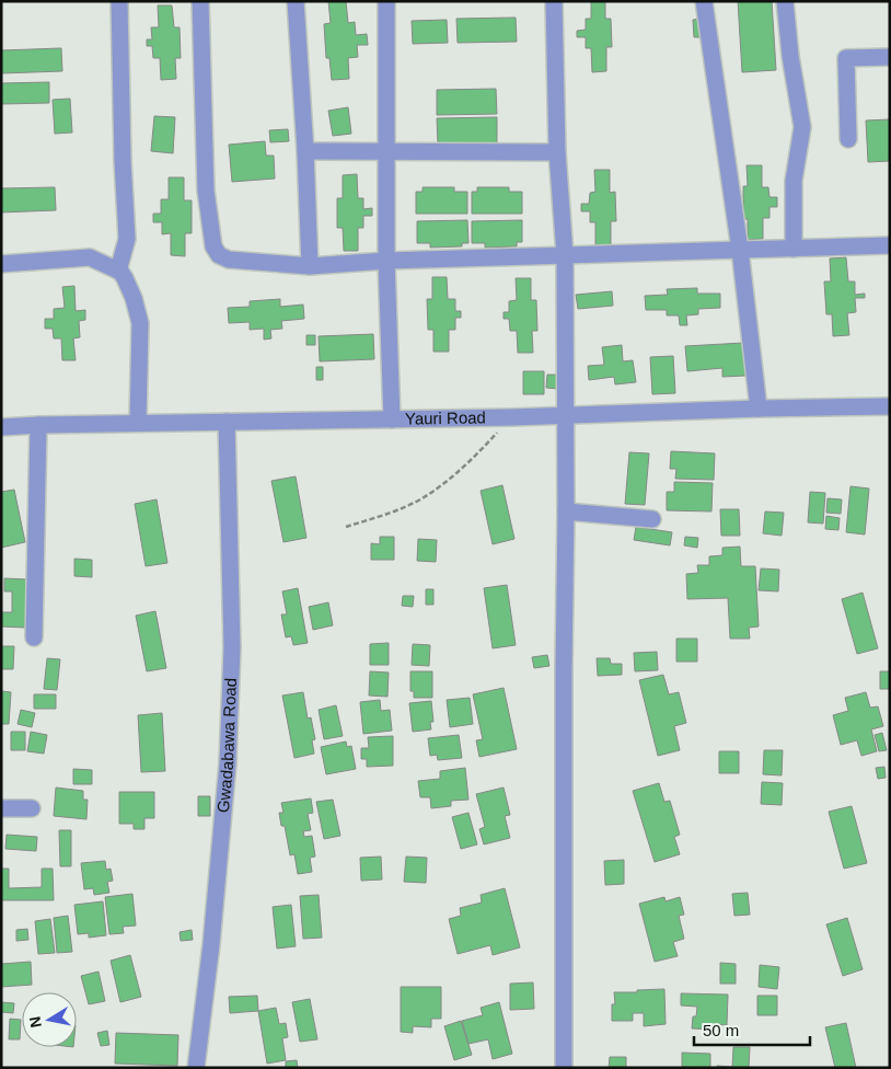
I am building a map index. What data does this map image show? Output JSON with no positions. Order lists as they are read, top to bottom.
{
  "streets": {
    "street": ["Yauri Road", "Gwadabawa Road"]
  },
  "crossings": [
    ["Yauri Road", "Gwadabawa Road"]
  ],
  "scale_bar": "50 m",
  "north": "left"
}
